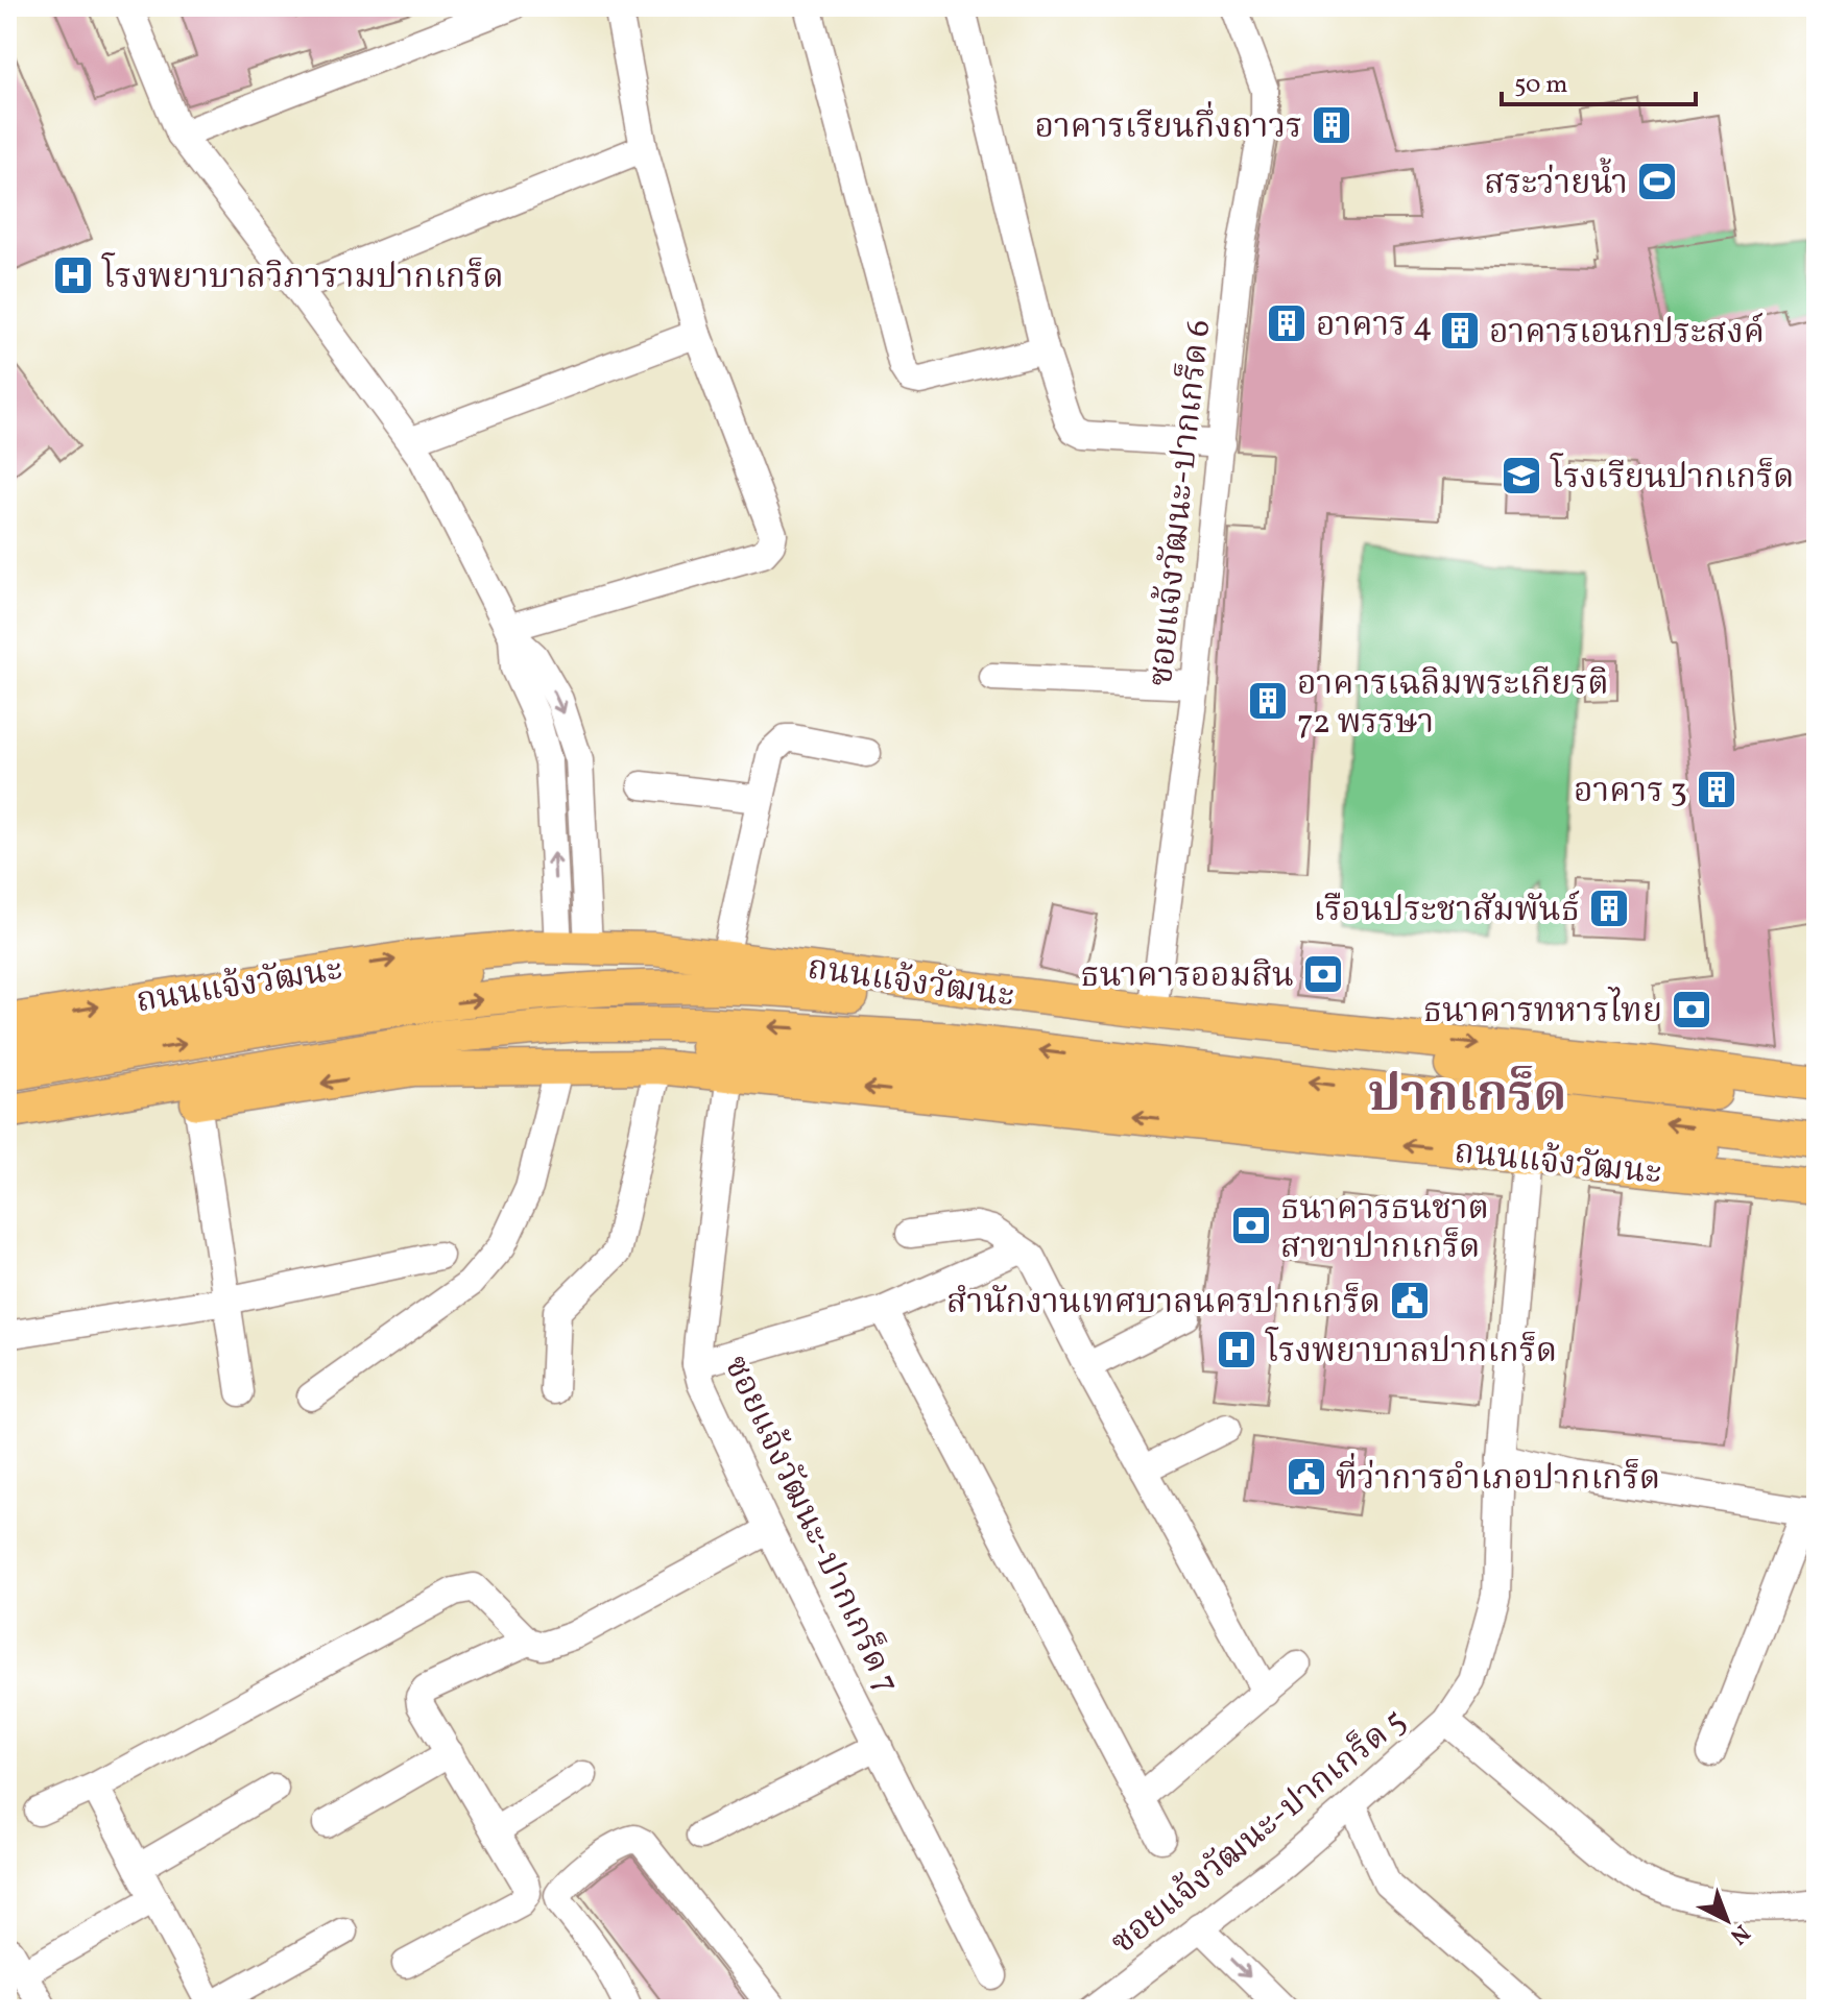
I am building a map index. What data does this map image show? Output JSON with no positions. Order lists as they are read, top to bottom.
{
  "streets": {
    "main road": ["ถนนแจ้งวัฒนะ"],
    "street": ["ซอยแจ้งวัฒนะ-ปากเกร็ด 6", "ซอยแจ้งวัฒนะ-ปากเกร็ด 7", "ซอยแจ้งวัฒนะ-ปากเกร็ด 5"]
  },
  "crossings": [
    ["ซอยแจ้งวัฒนะ-ปากเกร็ด 6", "ถนนแจ้งวัฒนะ"],
    ["ถนนแจ้งวัฒนะ", "ซอยแจ้งวัฒนะ-ปากเกร็ด 7"],
    ["ถนนแจ้งวัฒนะ", "ซอยแจ้งวัฒนะ-ปากเกร็ด 5"]
  ],
  "districts": ["ปากเกร็ด"],
  "places": {
    "building": [
      "อาคารเรียนกึ่งถาวร",
      "อาคาร 4",
      "อาคารเอนกประสงค์",
      "อาคารเฉลิมพระเกียรติ 72 พรรษา",
      "อาคาร 3",
      "เรือนประชาสัมพันธ์"
    ],
    "sports": ["สระว่ายน้ำ"],
    "hospital": ["โรงพยาบาลวิภารามปากเกร็ด", "โรงพยาบาลปากเกร็ด"],
    "school or university": ["โรงเรียนปากเกร็ด"],
    "bank": ["ธนาคารออมสิน", "ธนาคารทหารไทย", "ธนาคารธนชาต สาขาปากเกร็ด"],
    "public building": ["สำนักงานเทศบาลนครปากเกร็ด", "ที่ว่าการอำเภอปากเกร็ด"]
  },
  "scale_bar": "50 m",
  "north": "bottom right"
}
